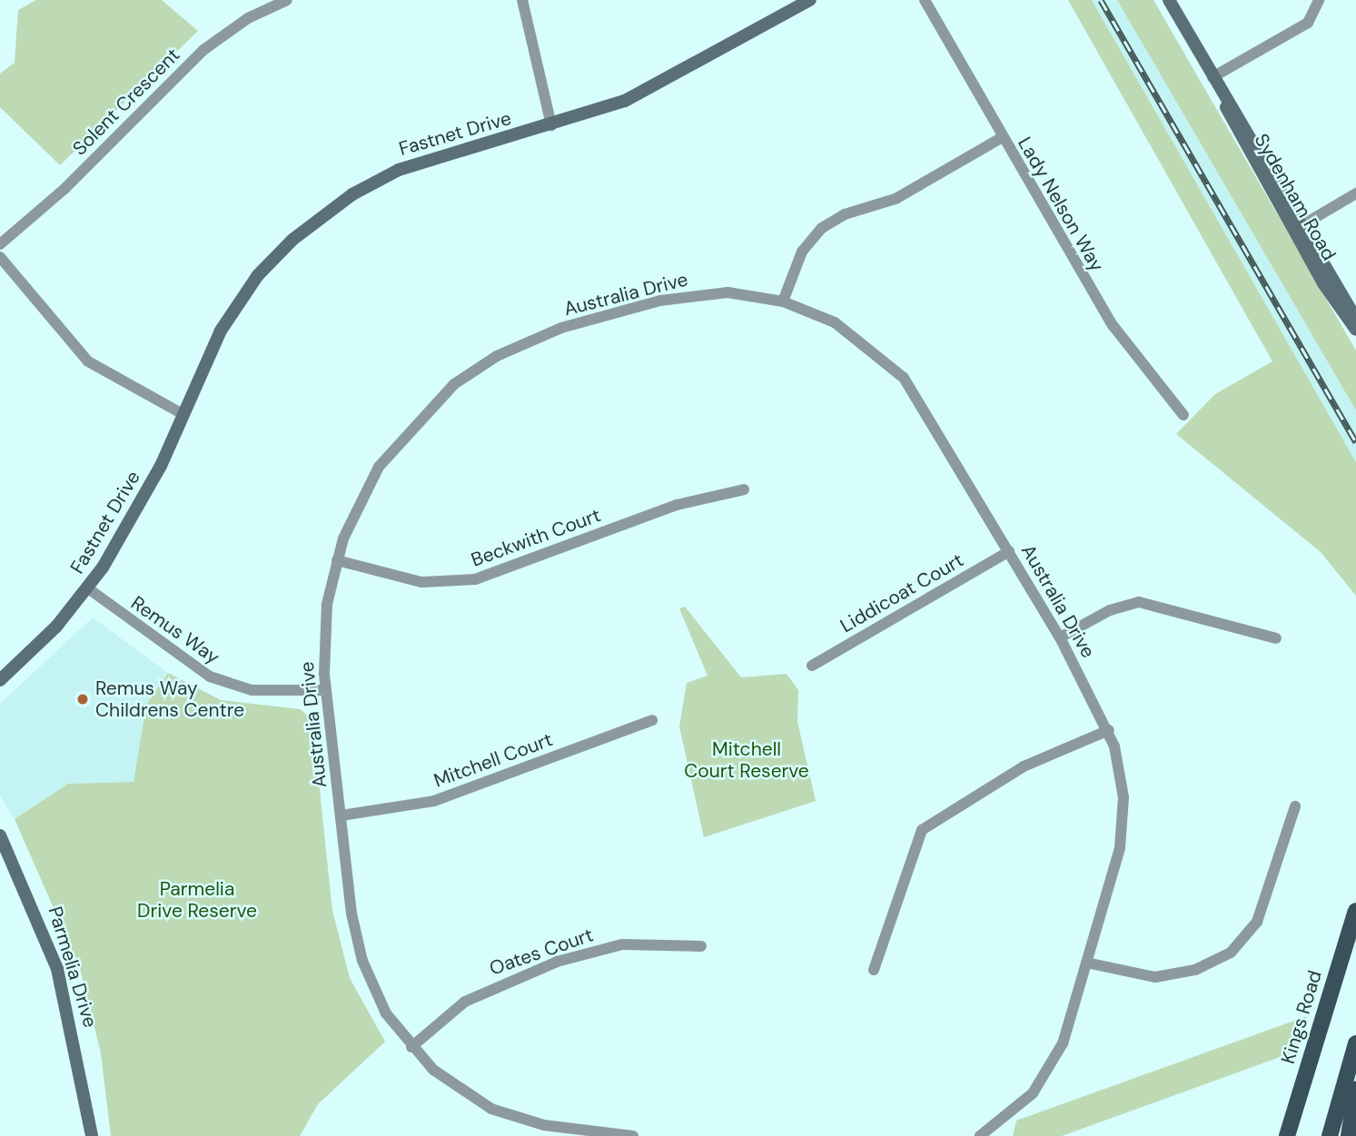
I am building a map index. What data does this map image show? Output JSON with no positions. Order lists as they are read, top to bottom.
{
  "streets": {
    "main road": ["Kings Road"],
    "street": [
      "Solent Crescent",
      "Fastnet Drive",
      "Sydenham Road",
      "Lady Nelson Way",
      "Australia Drive",
      "Beckwith Court",
      "Liddicoat Court",
      "Remus Way",
      "Mitchell Court",
      "Oates Court",
      "Parmelia Drive"
    ]
  },
  "crossings": [
    ["Fastnet Drive", "Remus Way"],
    ["Australia Drive", "Beckwith Court"],
    ["Australia Drive", "Liddicoat Court"],
    ["Australia Drive", "Remus Way"],
    ["Australia Drive", "Mitchell Court"],
    ["Australia Drive", "Oates Court"]
  ],
  "parks": ["Mitchell Court Reserve", "Parmelia Drive Reserve"],
  "places": ["Remus Way Childrens Centre"]
}
